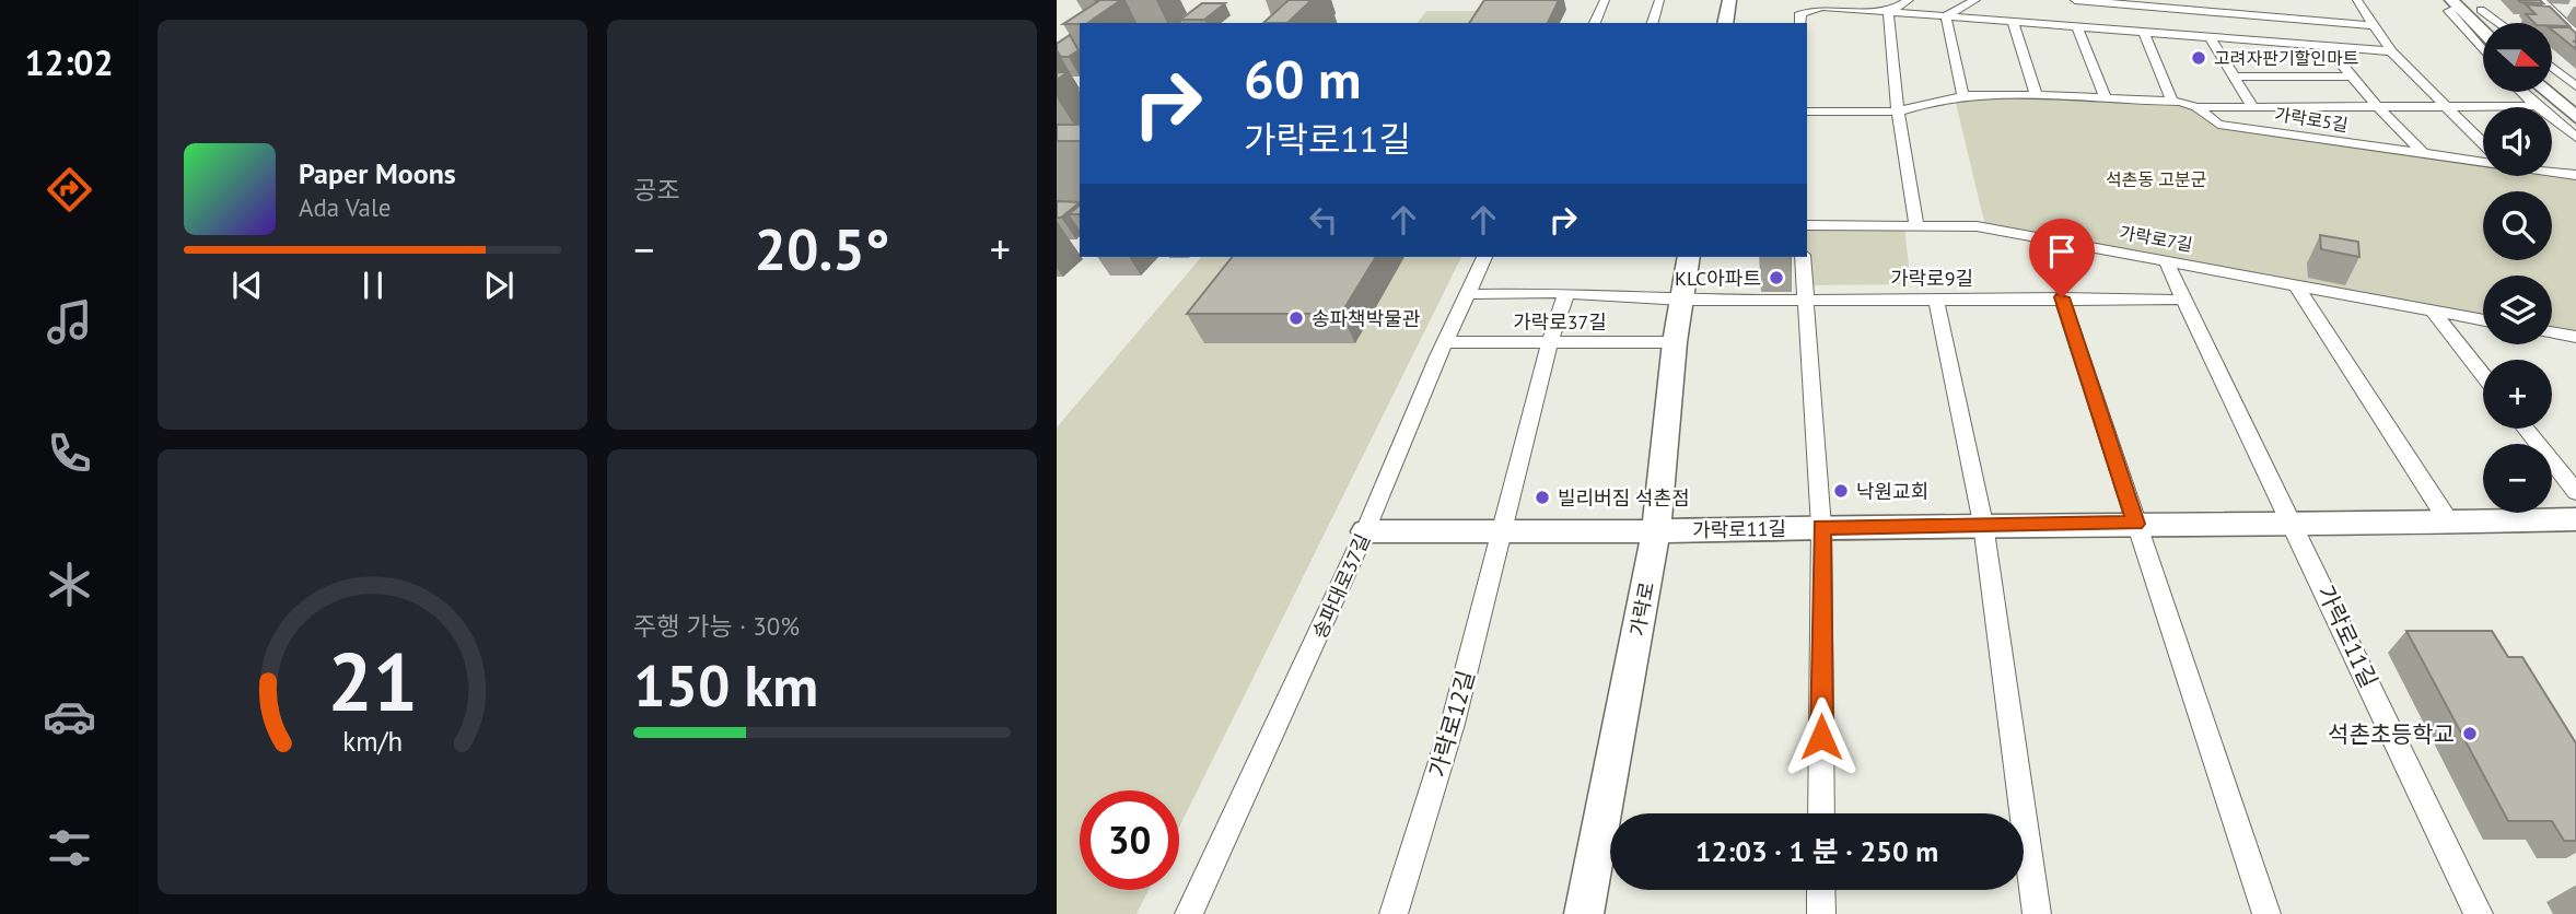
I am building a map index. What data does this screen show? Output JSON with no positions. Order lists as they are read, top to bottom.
{
  "streets": {
    "street": [
      "가락로5길",
      "가락로7길",
      "가락로9길",
      "가락로37길",
      "가락로11길",
      "송파대로37길",
      "가락로",
      "가락로12길"
    ]
  },
  "crossings": [
    ["가락로7길", "가락로11길"],
    ["가락로9길", "가락로11길"],
    ["가락로9길", "가락로"],
    ["가락로37길", "송파대로37길"],
    ["가락로37길", "가락로"],
    ["가락로37길", "가락로12길"],
    ["가락로11길", "가락로"]
  ],
  "parks": ["석촌동 고분군"],
  "places": [
    "고려자판기할인마트",
    "KLC아파트",
    "송파책박물관",
    "낙원교회",
    "빌리버짐 석촌점",
    "석촌초등학교"
  ],
  "north": "right",
  "page": {
    "tabs": "12:02",
    "tile": [
      "공조",
      ["주행 가능 · 30%", "150 km"]
    ],
    "map_buttons": ["+", "−"],
    "turn": ["60 m", "가락로11길"],
    "song": ["Paper Moons", "Ada Vale"],
    "heat": ["−", "20.5°", "+"],
    "limit": "30",
    "trip": "12:03 · 1 분 · 250 m",
    "gauge": ["21", "km/h"]
  }
}
